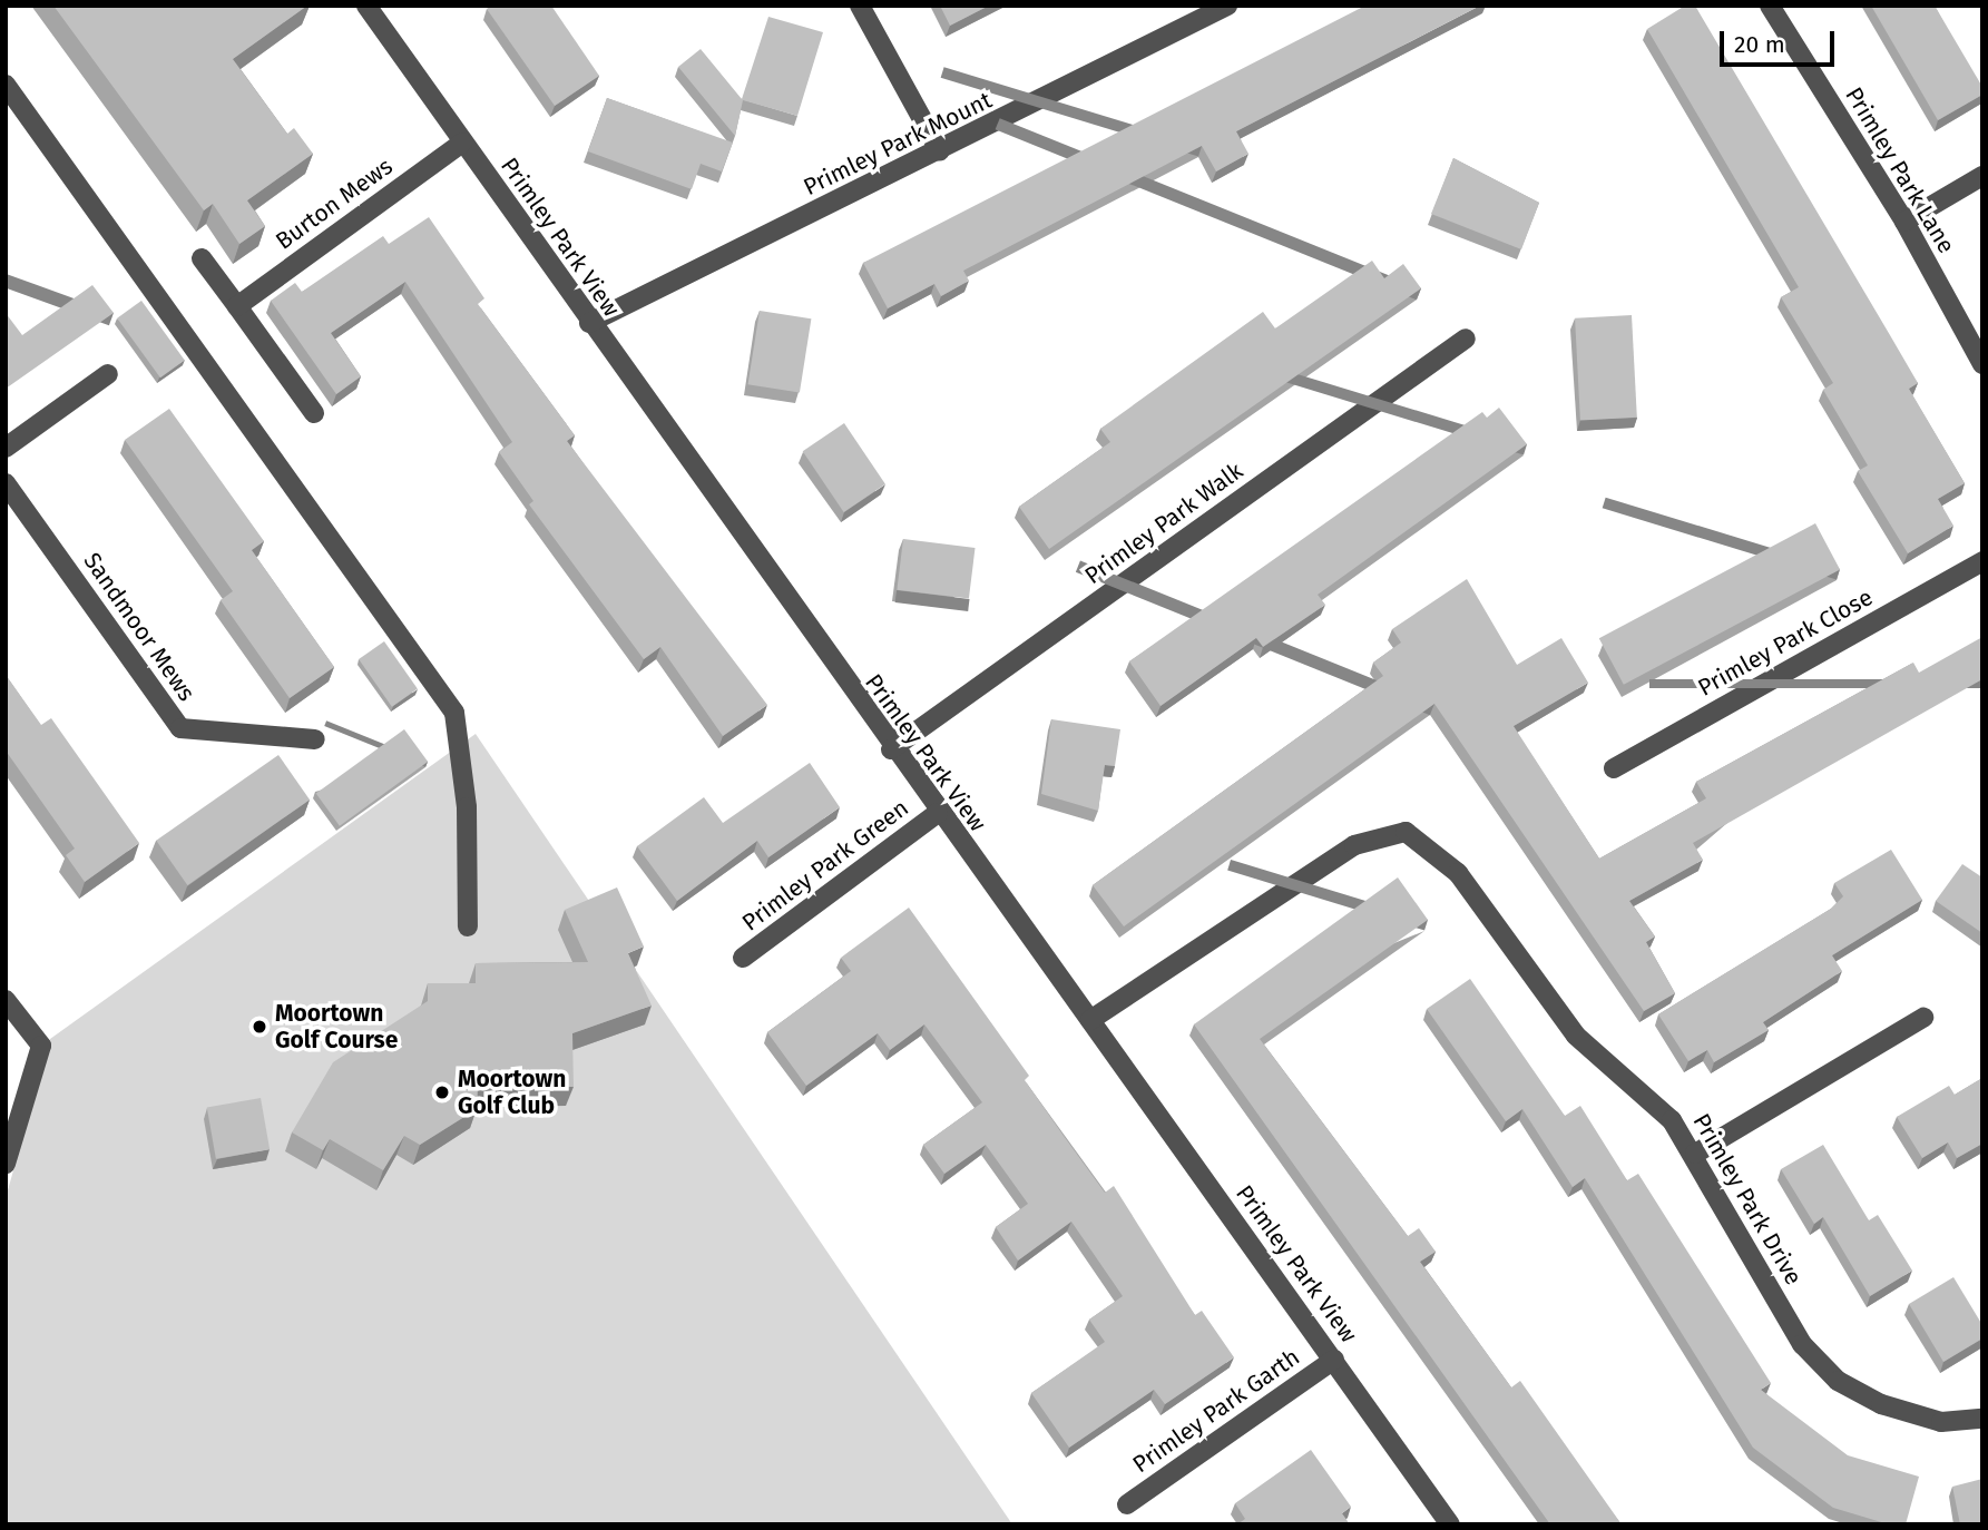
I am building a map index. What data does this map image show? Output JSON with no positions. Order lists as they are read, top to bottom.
{
  "streets": {
    "street": [
      "Primley Park Mount",
      "Primley Park Lane",
      "Burton Mews",
      "Primley Park View",
      "Primley Park Walk",
      "Sandmoor Mews",
      "Primley Park Close",
      "Primley Park Green",
      "Primley Park Drive",
      "Primley Park Garth"
    ]
  },
  "crossings": [
    ["Primley Park Mount", "Primley Park View"],
    ["Burton Mews", "Primley Park View"],
    ["Primley Park View", "Primley Park Walk"],
    ["Primley Park View", "Primley Park Green"],
    ["Primley Park View", "Primley Park Drive"],
    ["Primley Park View", "Primley Park Garth"]
  ],
  "places": ["Moortown Golf Course", "Moortown Golf Club"],
  "scale_bar": "20 m"
}
